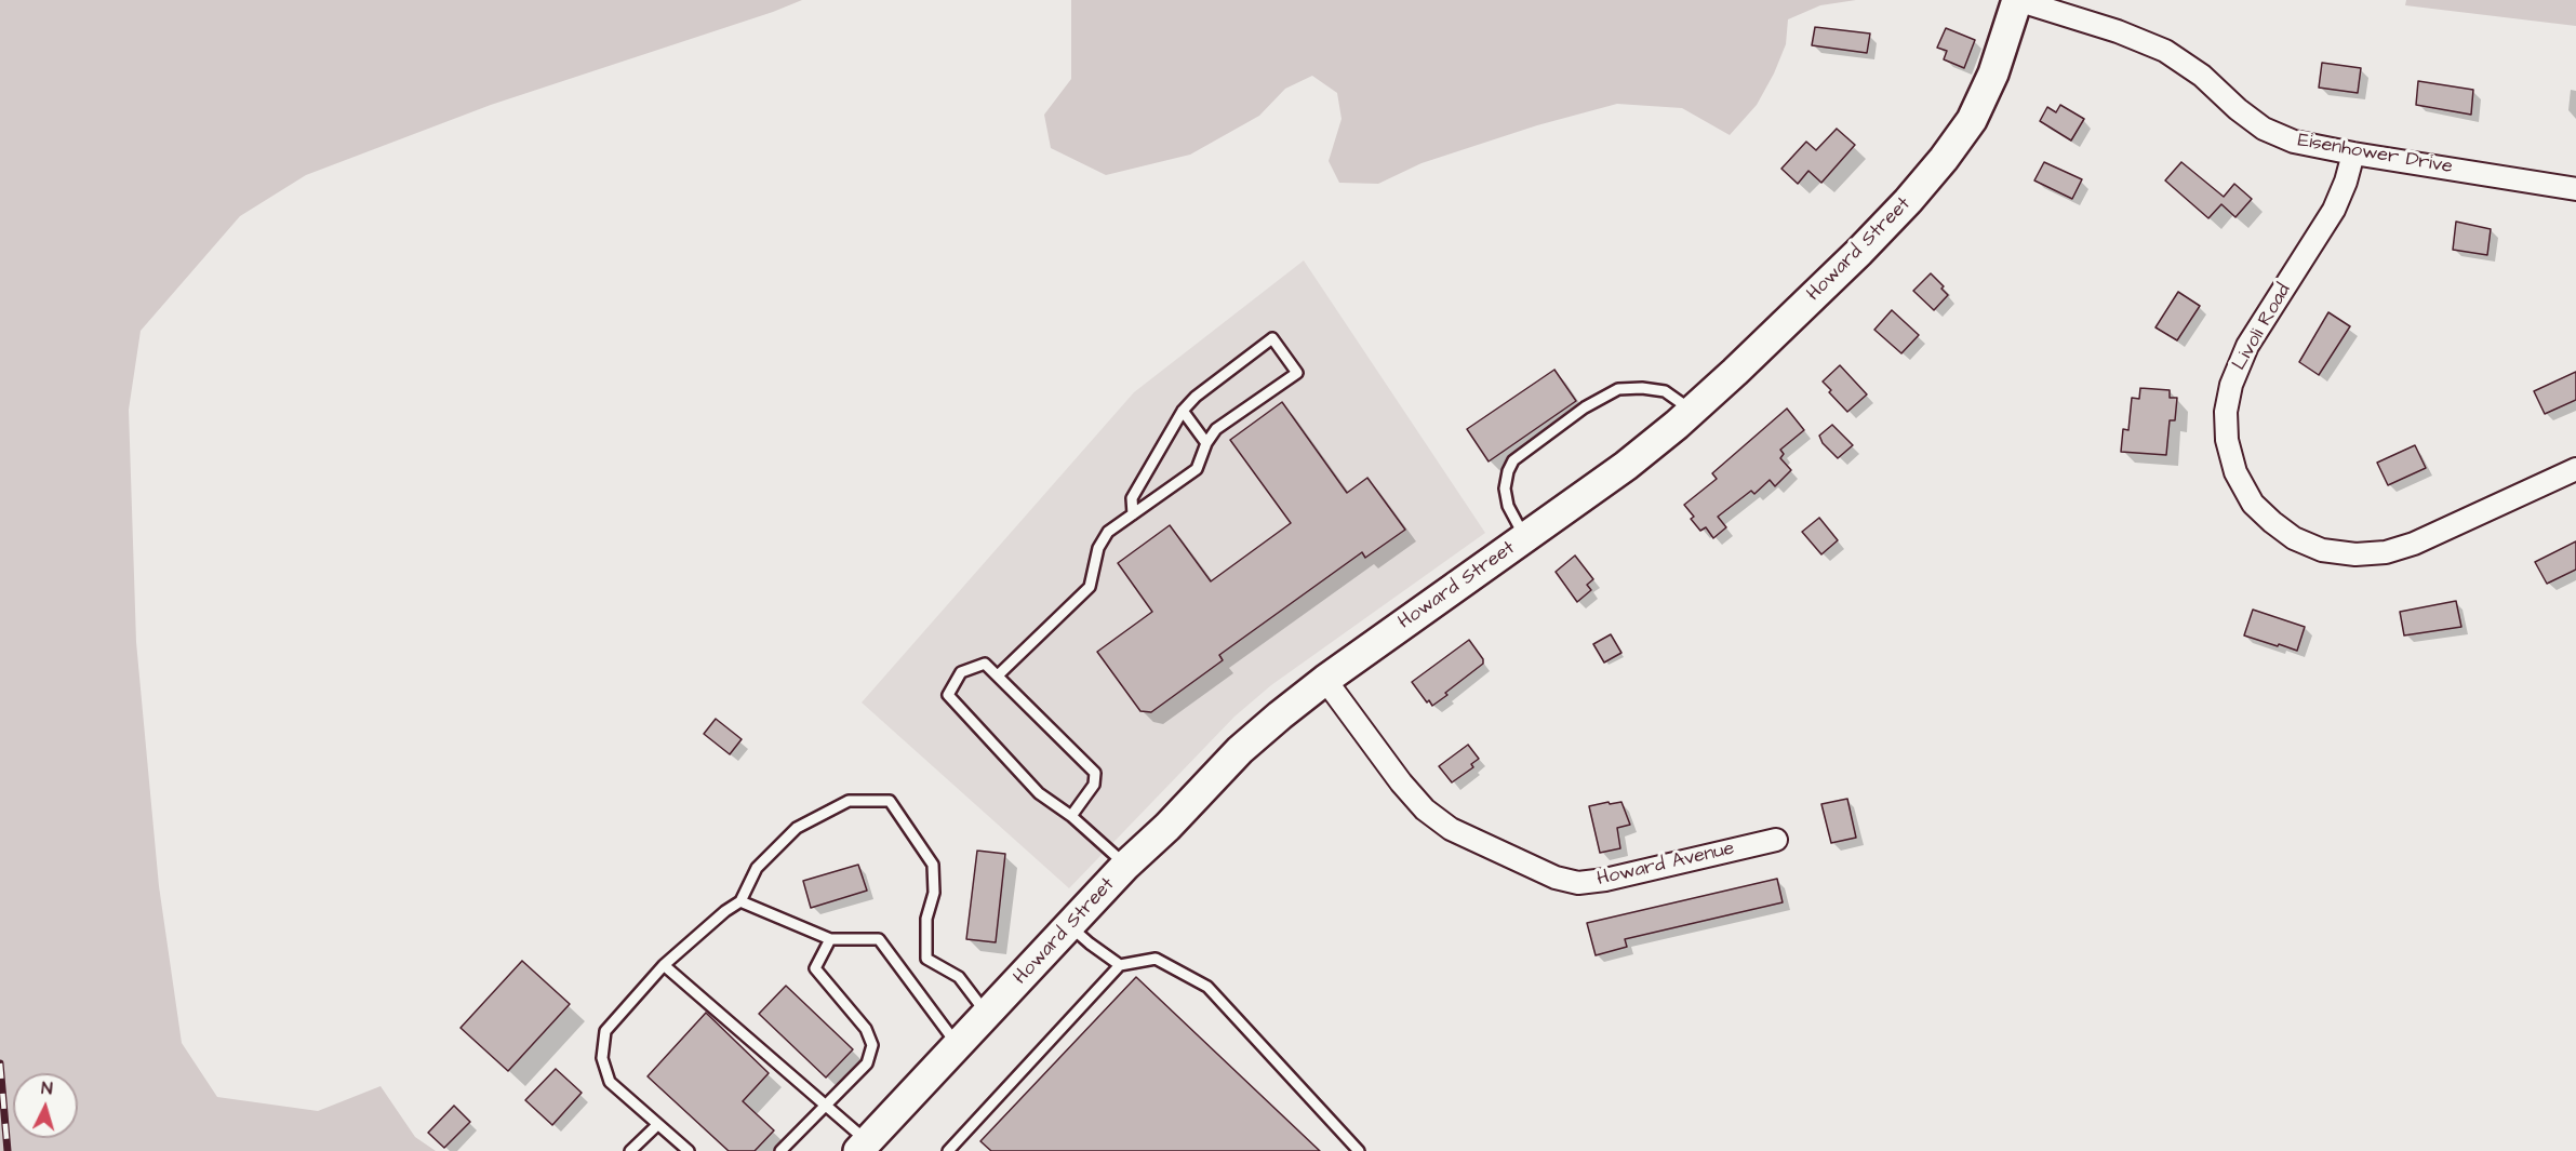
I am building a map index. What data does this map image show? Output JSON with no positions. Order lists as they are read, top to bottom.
{
  "streets": {
    "main road": ["Howard Street"],
    "street": ["Eisenhower Drive", "Livoli Road", "Howard Avenue"]
  },
  "crossings": [
    ["Eisenhower Drive", "Howard Street"],
    ["Eisenhower Drive", "Livoli Road"],
    ["Howard Street", "Howard Avenue"]
  ],
  "north": "top"
}
